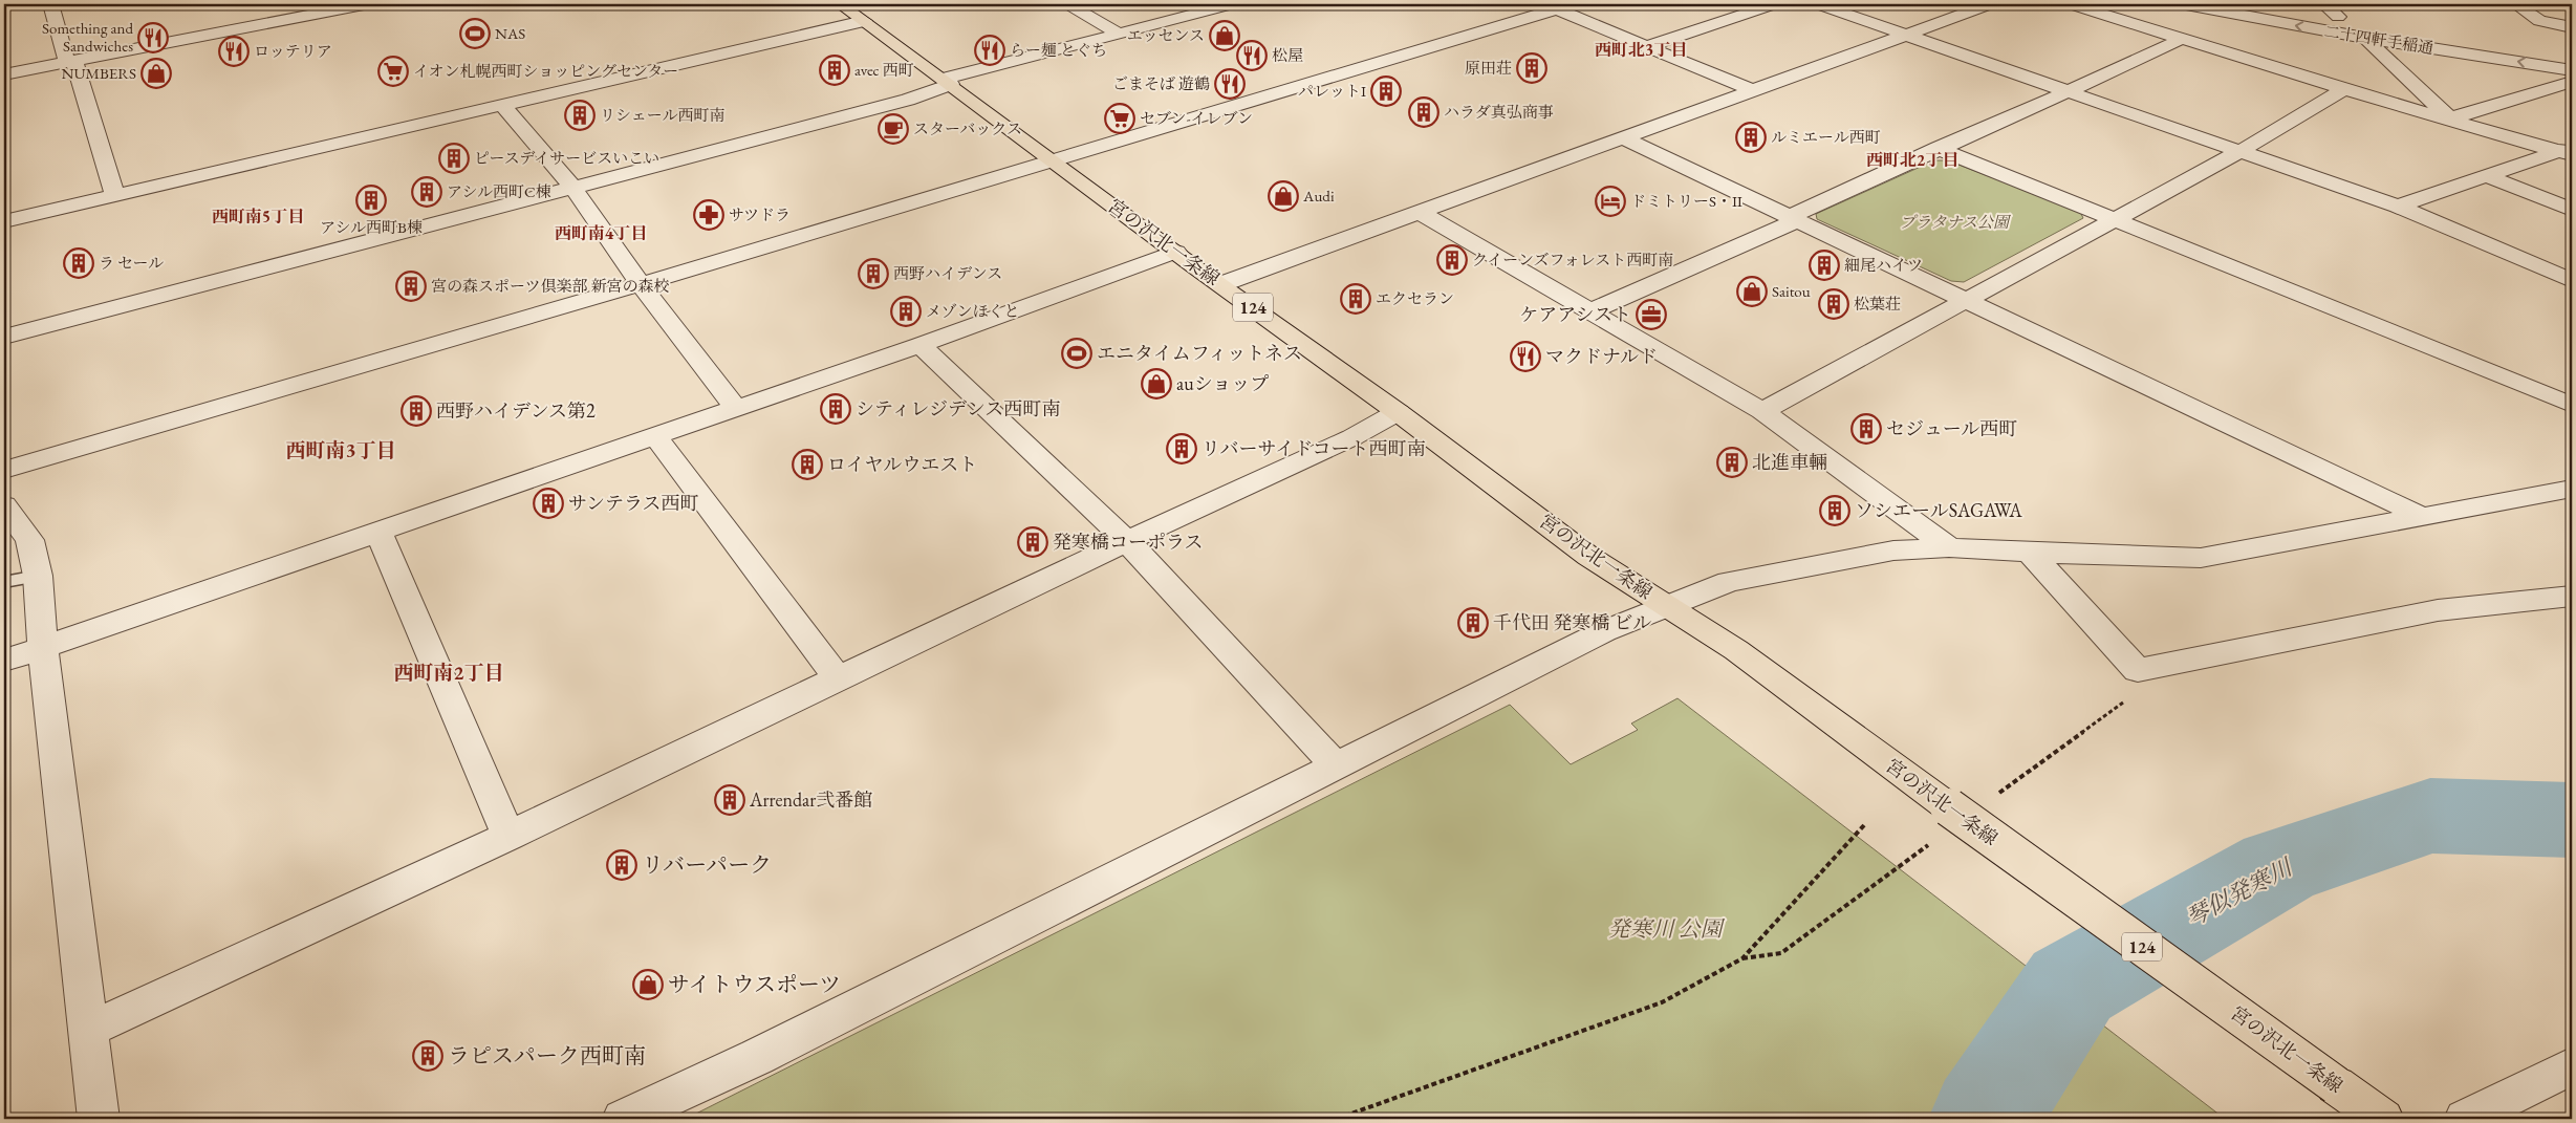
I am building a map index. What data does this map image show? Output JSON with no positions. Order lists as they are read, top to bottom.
{
  "streets": {
    "main road": ["宮の沢北一条線", "124"],
    "street": ["二十四軒手稲通"]
  },
  "districts": [
    "西町北3丁目",
    "西町北2丁目",
    "西町南5丁目",
    "西町南4丁目",
    "西町南3丁目",
    "西町南2丁目"
  ],
  "water": ["琴似発寒川"],
  "parks": ["プラタナス公園", "発寒川 公園"],
  "places": {
    "sports": ["NAS", "エニタイムフィットネス"],
    "shop": [
      "エッセンス",
      "NUMBERS",
      "Audi",
      "Saitou",
      "auショップ",
      "サイトウスポーツ"
    ],
    "restaurant": [
      "Something and Sandwiches",
      "らー麺 とぐち",
      "ロッテリア",
      "松屋",
      "ごまそば 遊鶴",
      "マクドナルド"
    ],
    "building": [
      "原田荘",
      "avec 西町",
      "パレットⅠ",
      "ハラダ真弘商事",
      "リシェール西町南",
      "ルミエール西町",
      "ピースデイサービスいこい",
      "アシル西町C棟",
      "アシル西町B棟",
      "クイーンズフォレスト西町南",
      "ラ セール",
      "細尾ハイツ",
      "西野ハイデンス",
      "宮の森スポーツ倶楽部 新宮の森校",
      "エクセラン",
      "松葉荘",
      "メゾンほくと",
      "シティレジデンス西町南",
      "西野ハイデンス第2",
      "セジュール西町",
      "リバーサイドコート西町南",
      "北進車輛",
      "ロイヤルウエスト",
      "サンテラス西町",
      "ソシエールSAGAWA",
      "発寒橋コーポラス",
      "千代田 発寒橋 ビル",
      "Arrendar弐番館",
      "リバーパーク",
      "ラピスパーク西町南"
    ],
    "supermarket": ["イオン札幌西町ショッピングセンター", "セブン-イレブン"],
    "cafe": ["スターバックス"],
    "hotel": ["ドミトリーS・Ⅱ"],
    "pharmacy": ["サツドラ"],
    "office": ["ケアアシスト"]
  }
}
